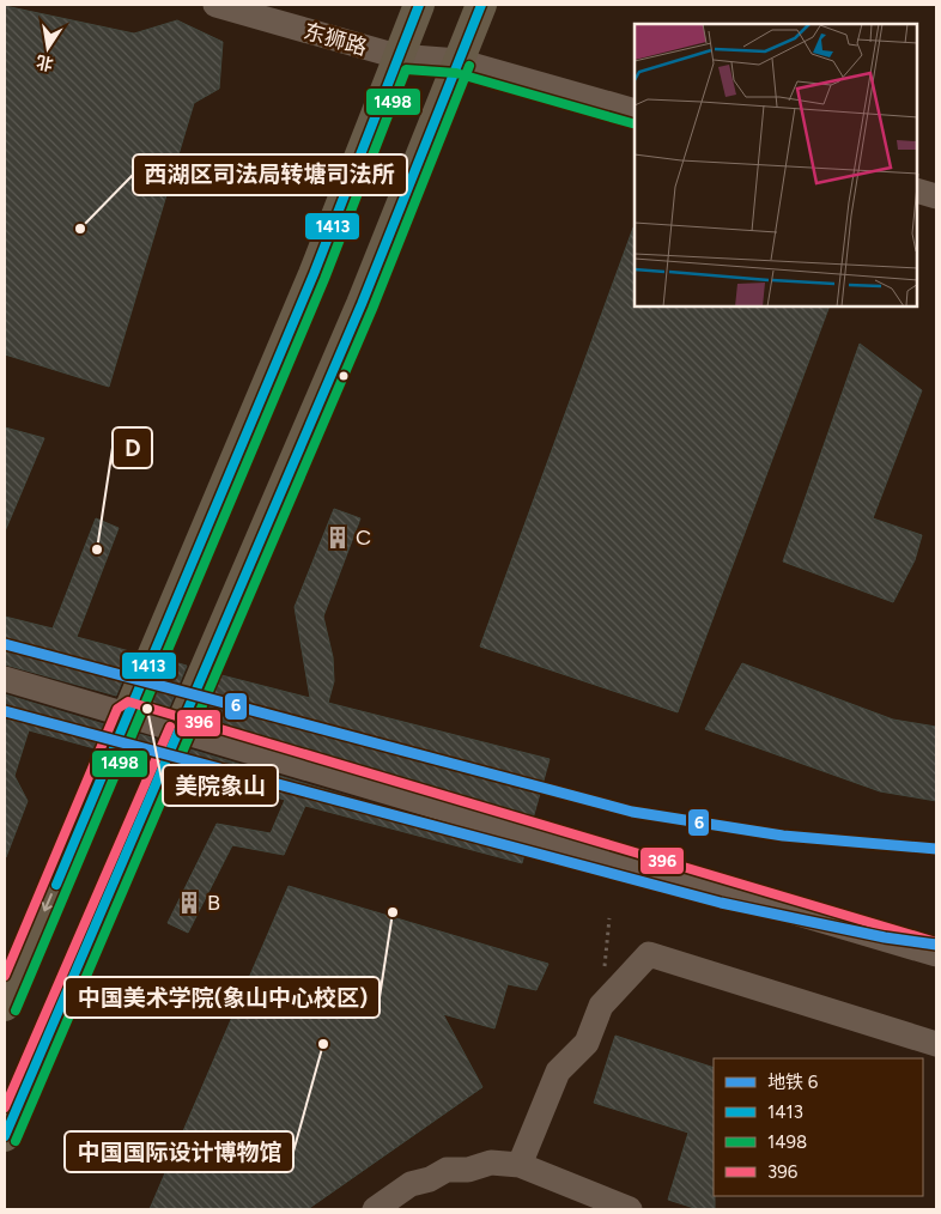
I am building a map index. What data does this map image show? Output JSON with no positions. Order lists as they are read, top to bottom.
{
  "streets": {
    "street": ["东狮路"]
  },
  "places": {
    "other": [
      "西湖区司法局转塘司法所",
      "D",
      "美院象山",
      "中国美术学院(象山中心校区)",
      "中国国际设计博物馆"
    ],
    "building": ["C", "B"]
  },
  "lines": [
    "transit line 1413",
    "transit line 1498",
    "metro line 6",
    "transit line 396"
  ],
  "legend": [
    "地铁 6",
    "1413",
    "1498",
    "396"
  ],
  "north": "bottom"
}
